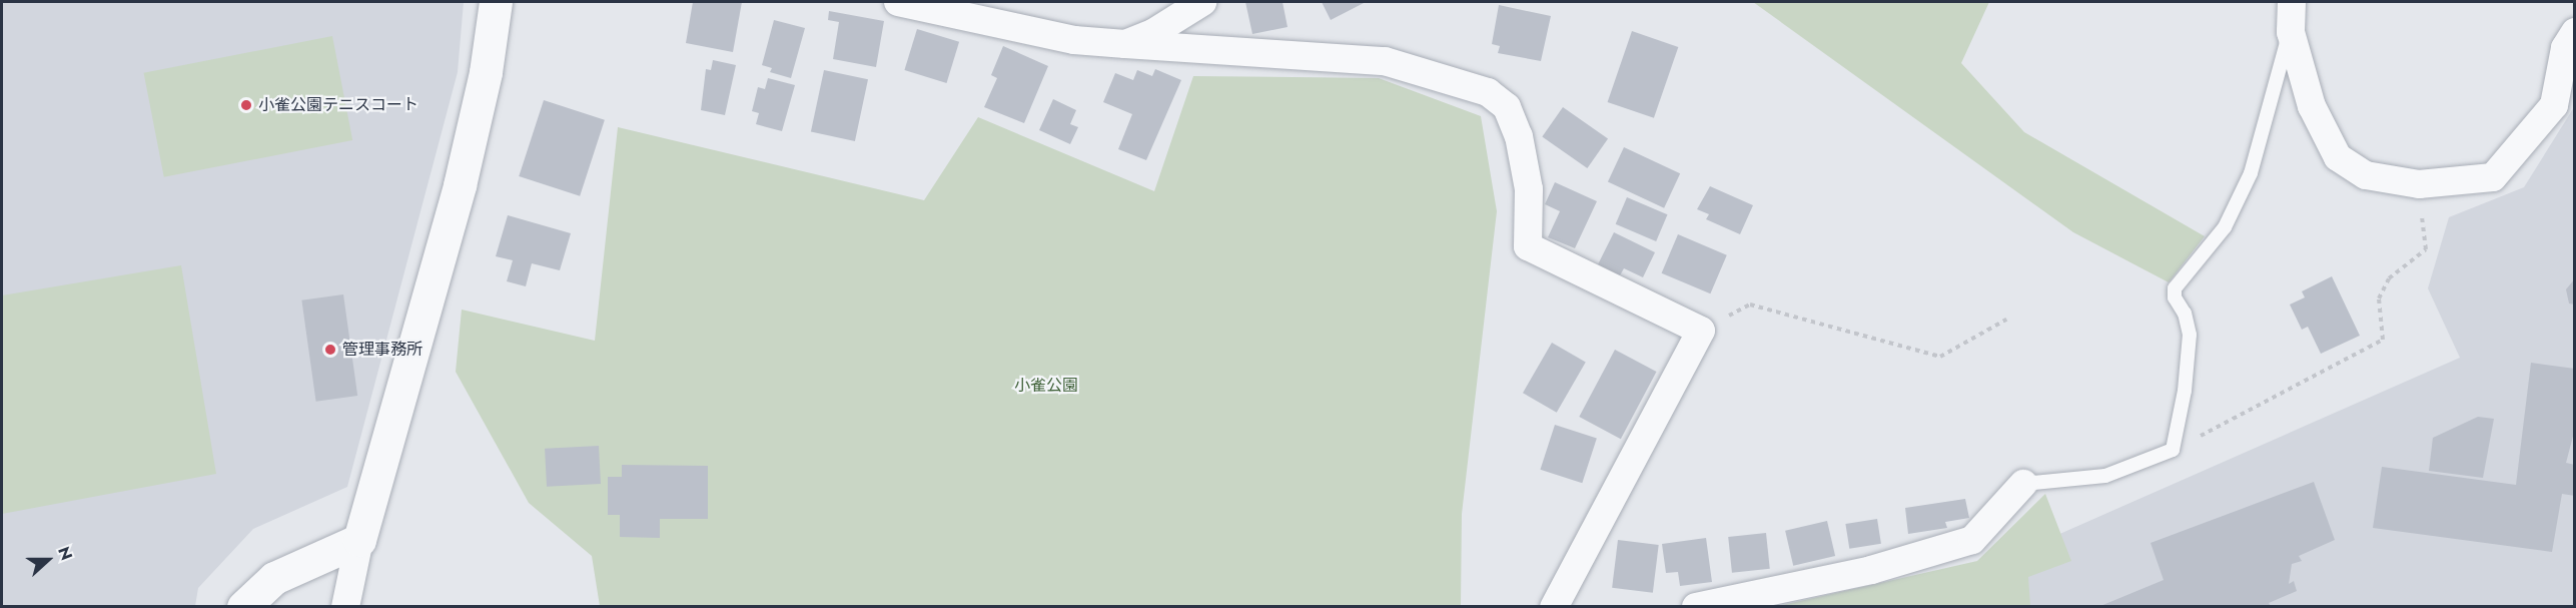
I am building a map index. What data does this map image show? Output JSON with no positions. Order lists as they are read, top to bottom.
{
  "parks": ["小雀公園"],
  "places": ["小雀公園テニスコート", "管理事務所"],
  "north": "right"
}
